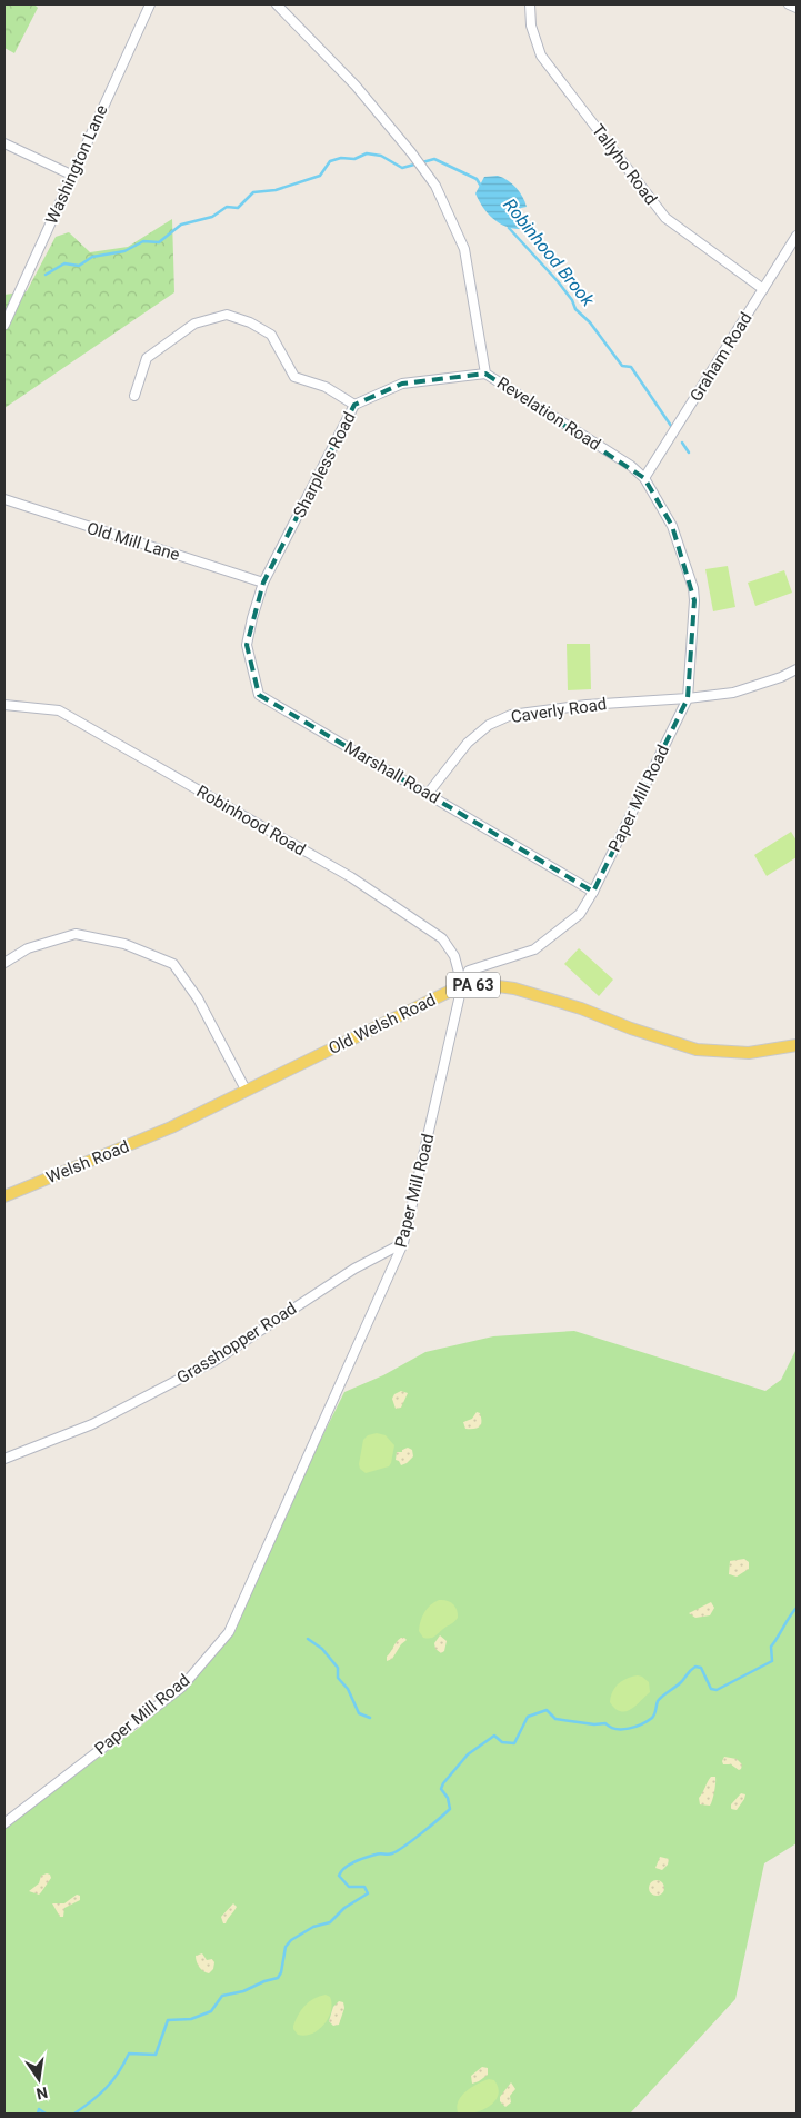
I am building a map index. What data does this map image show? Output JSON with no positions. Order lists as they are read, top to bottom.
{
  "streets": {
    "main road": ["PA 63", "Old Welsh Road", "Welsh Road"],
    "street": [
      "Washington Lane",
      "Tallyho Road",
      "Graham Road",
      "Revelation Road",
      "Sharpless Road",
      "Old Mill Lane",
      "Caverly Road",
      "Marshall Road",
      "Paper Mill Road",
      "Robinhood Road",
      "Grasshopper Road"
    ]
  },
  "crossings": [
    ["Tallyho Road", "Graham Road"],
    ["Graham Road", "Revelation Road"],
    ["Revelation Road", "Sharpless Road"],
    ["Revelation Road", "Caverly Road"],
    ["Revelation Road", "Paper Mill Road"],
    ["Sharpless Road", "Old Mill Lane"],
    ["Sharpless Road", "Marshall Road"],
    ["Caverly Road", "Marshall Road"],
    ["Caverly Road", "Paper Mill Road"],
    ["Marshall Road", "Paper Mill Road"],
    ["Paper Mill Road", "Robinhood Road"],
    ["Paper Mill Road", "Old Welsh Road"],
    ["Paper Mill Road", "Grasshopper Road"],
    ["Robinhood Road", "Old Welsh Road"],
    ["Old Welsh Road", "Welsh Road"]
  ],
  "water": ["Robinhood Brook"],
  "north": "bottom"
}
